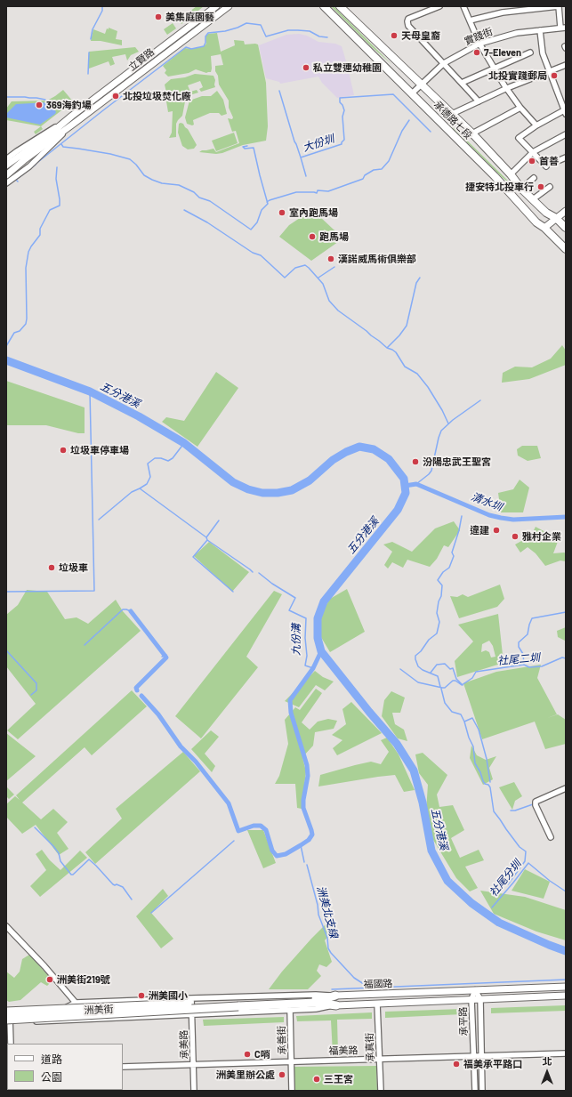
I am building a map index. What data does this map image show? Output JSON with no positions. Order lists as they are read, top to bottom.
{
  "streets": {
    "main road": ["承德路七段"],
    "street": [
      "實踐街",
      "立賢路",
      "福國路",
      "洲美街",
      "承平路",
      "承善街",
      "承美路",
      "承真街",
      "福美路"
    ]
  },
  "crossings": [
    ["實踐街", "承德路七段"],
    ["福國路", "洲美街"],
    ["福國路", "承平路"],
    ["福國路", "承善街"],
    ["福國路", "承美路"],
    ["福國路", "承真街"],
    ["洲美街", "承美路"],
    ["承平路", "福美路"],
    ["承善街", "福美路"],
    ["承美路", "福美路"],
    ["承真街", "福美路"]
  ],
  "water": [
    "大份圳",
    "五分港溪",
    "清水圳",
    "九份溝",
    "社尾二圳",
    "社尾分圳",
    "洲美北支線"
  ],
  "places": [
    "美集庭園藝",
    "天母皇裔",
    "7-Eleven",
    "私立雙連幼稚園",
    "北投實踐郵局",
    "北投垃圾焚化廠",
    "369海釣場",
    "首善",
    "捷安特北投車行",
    "室內跑馬場",
    "跑馬場",
    "漢諾威馬術俱樂部",
    "垃圾車停車場",
    "汾陽忠武王聖宮",
    "違建",
    "雅村企業",
    "垃圾車",
    "洲美街219號",
    "洲美國小",
    "C哨",
    "福美承平路口",
    "洲美里辦公處",
    "三王宮"
  ],
  "legend": ["道路", "公園"],
  "north": "top"
}
